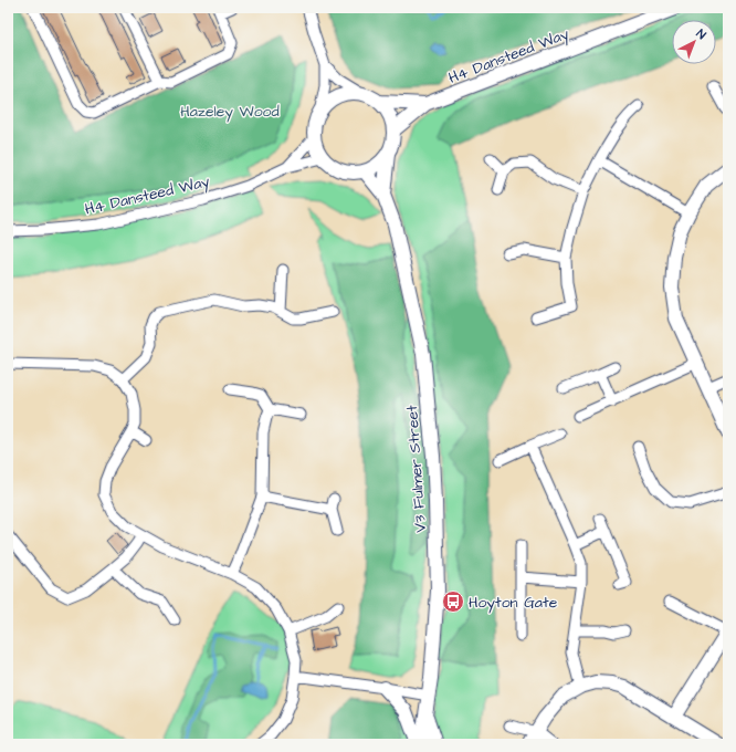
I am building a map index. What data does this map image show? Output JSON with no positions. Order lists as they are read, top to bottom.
{
  "streets": {
    "street": ["H4 Dansteed Way", "V3 Fulmer Street"]
  },
  "crossings": [
    ["H4 Dansteed Way", "V3 Fulmer Street"]
  ],
  "parks": ["Hazeley Wood"],
  "places": {
    "bus stop": ["Hoyton Gate"]
  },
  "north": "top right"
}
